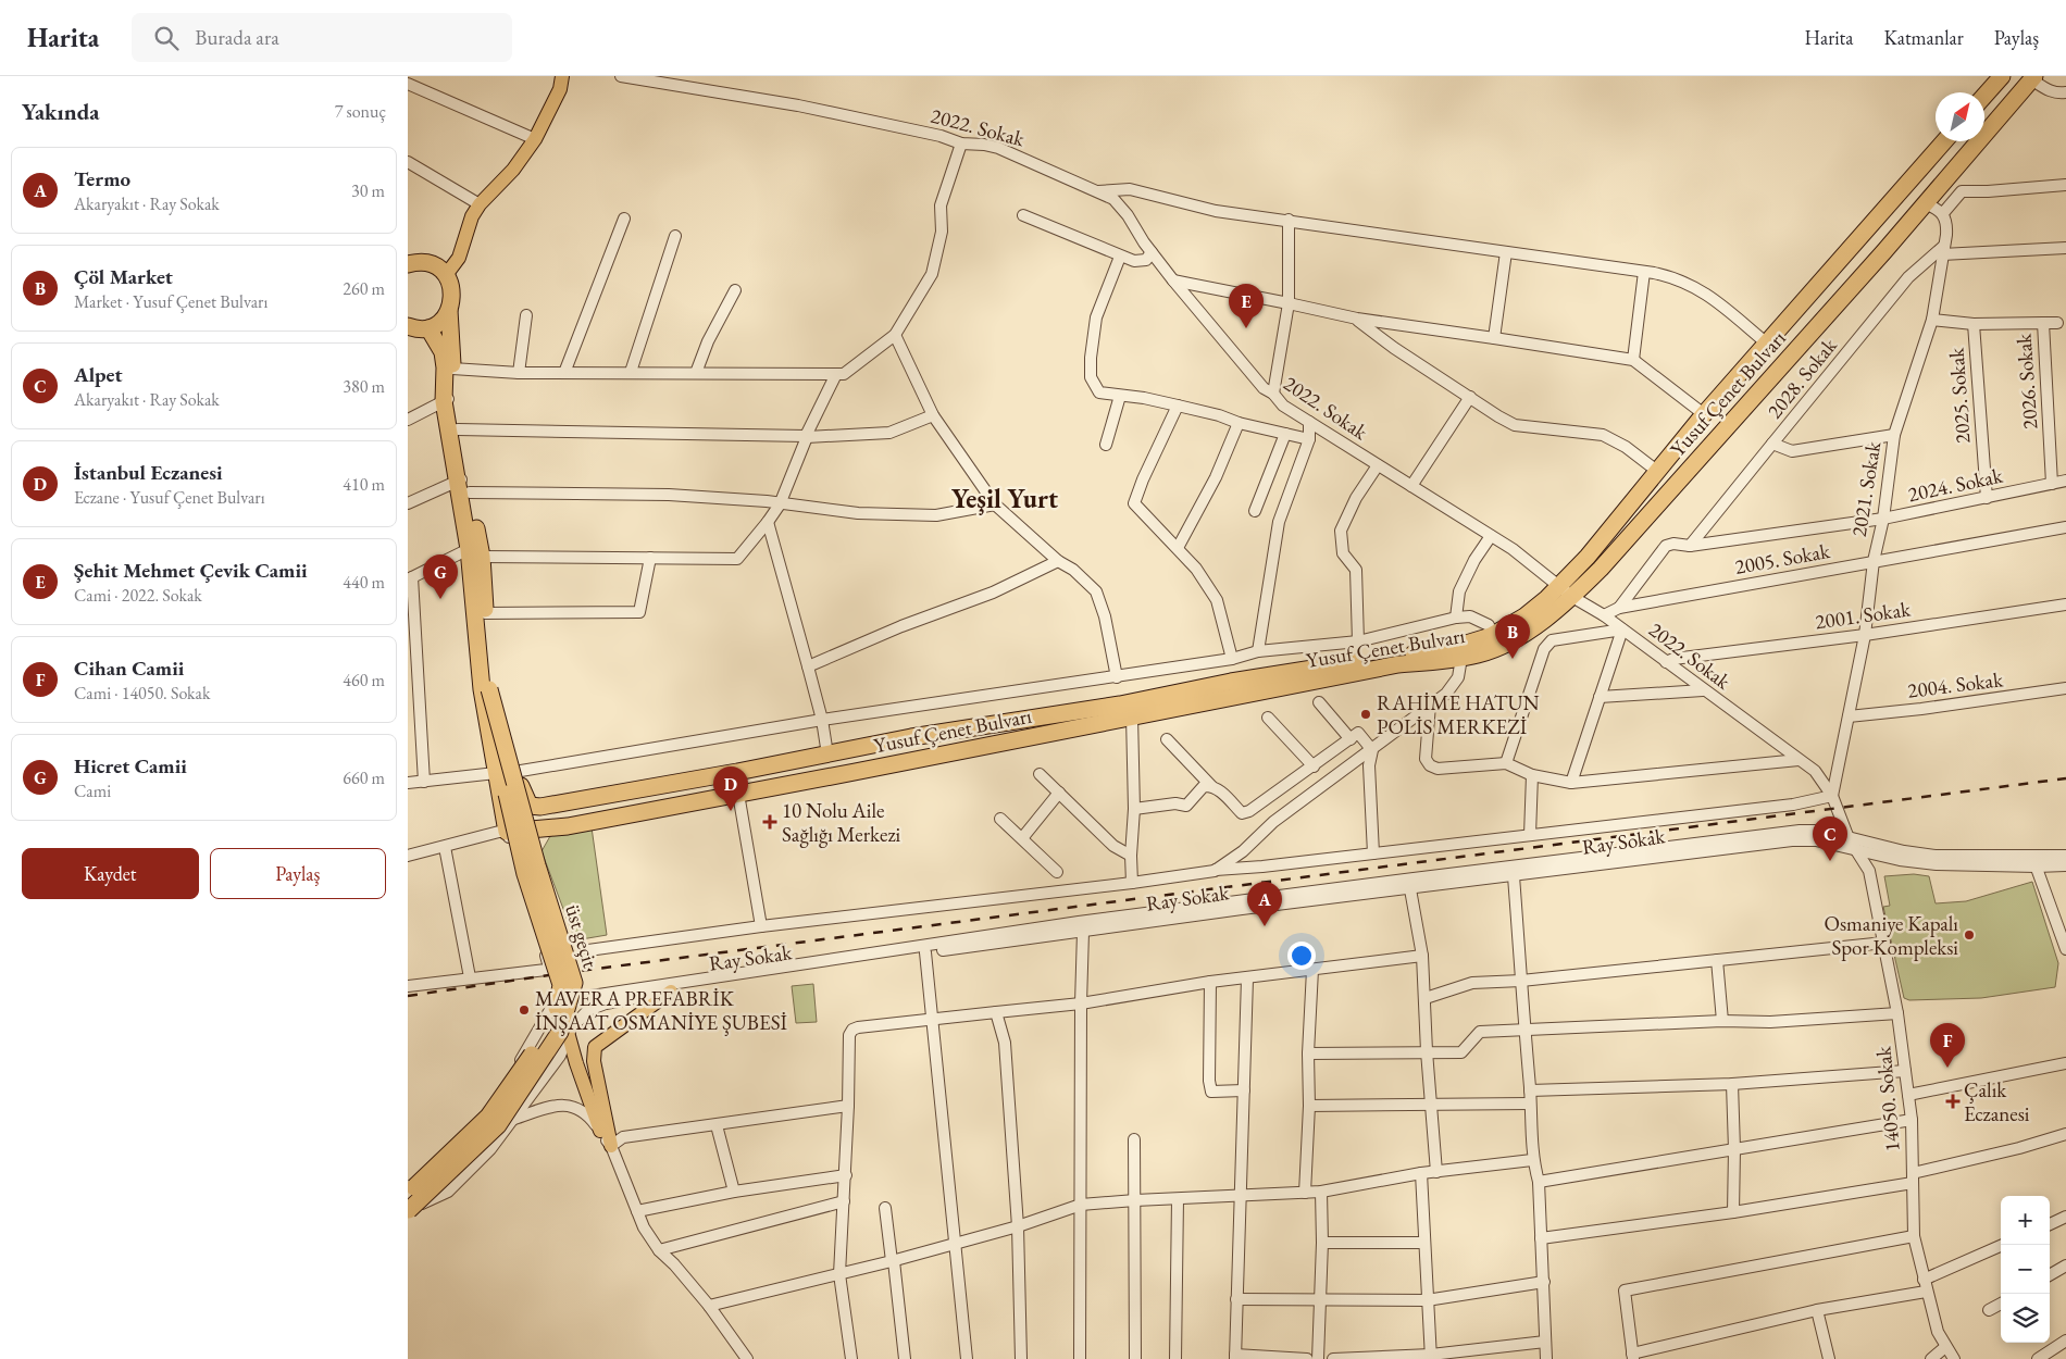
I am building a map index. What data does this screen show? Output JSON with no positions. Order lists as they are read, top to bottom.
{
  "streets": {
    "highway": ["Yusuf Çenet Bulvarı", "üst geçit"],
    "street": [
      "2022. Sokak",
      "2028. Sokak",
      "2026. Sokak",
      "2025. Sokak",
      "2024. Sokak",
      "2021. Sokak",
      "2005. Sokak",
      "2001. Sokak",
      "2004. Sokak",
      "Ray Sokak",
      "14050. Sokak"
    ]
  },
  "crossings": [
    ["2022. Sokak", "Yusuf Çenet Bulvarı"],
    ["2022. Sokak", "2021. Sokak"],
    ["2022. Sokak", "2005. Sokak"],
    ["2022. Sokak", "2001. Sokak"],
    ["2022. Sokak", "14050. Sokak"],
    ["2028. Sokak", "2021. Sokak"],
    ["2026. Sokak", "2025. Sokak"],
    ["2026. Sokak", "2024. Sokak"],
    ["2026. Sokak", "2021. Sokak"],
    ["2025. Sokak", "2024. Sokak"],
    ["2024. Sokak", "2021. Sokak"],
    ["2024. Sokak", "2005. Sokak"],
    ["2021. Sokak", "2005. Sokak"],
    ["2021. Sokak", "2001. Sokak"],
    ["2021. Sokak", "2004. Sokak"],
    ["2021. Sokak", "14050. Sokak"],
    ["Ray Sokak", "üst geçit"],
    ["Ray Sokak", "14050. Sokak"]
  ],
  "districts": ["Yeşil Yurt"],
  "places": {
    "other": ["RAHİME HATUN POLİS MERKEZİ", "Osmaniye Kapalı Spor Kompleksi", "MAVERA PREFABRİK İNŞAAT OSMANİYE ŞUBESİ"],
    "health": ["10 Nolu Aile Sağlığı Merkezi", "Çalık Eczanesi"]
  },
  "north": "top right",
  "page": {
    "header": "Harita",
    "search": "Burada ara",
    "nav": ["Harita", "Katmanlar", "Paylaş"],
    "heading": ["Yakında", "7 sonuç"],
    "list": [
      {
        "mark": "A",
        "name": "Termo",
        "note": "Akaryakıt · Ray Sokak",
        "value": "30 m"
      },
      {
        "mark": "B",
        "name": "Çöl Market",
        "note": "Market · Yusuf Çenet Bulvarı",
        "value": "260 m"
      },
      {
        "mark": "C",
        "name": "Alpet",
        "note": "Akaryakıt · Ray Sokak",
        "value": "380 m"
      },
      {
        "mark": "D",
        "name": "İstanbul Eczanesi",
        "note": "Eczane · Yusuf Çenet Bulvarı",
        "value": "410 m"
      },
      {
        "mark": "E",
        "name": "Şehit Mehmet Çevik Camii",
        "note": "Cami · 2022. Sokak",
        "value": "440 m"
      },
      {
        "mark": "F",
        "name": "Cihan Camii",
        "note": "Cami · 14050. Sokak",
        "value": "460 m"
      },
      {
        "mark": "G",
        "name": "Hicret Camii",
        "note": "Cami",
        "value": "660 m"
      }
    ],
    "pins": [
      "E",
      "G",
      "B",
      "D",
      "C",
      "A",
      "F"
    ],
    "buttons": ["Kaydet", "Paylaş"],
    "map_buttons": ["+", "−"]
  }
}
